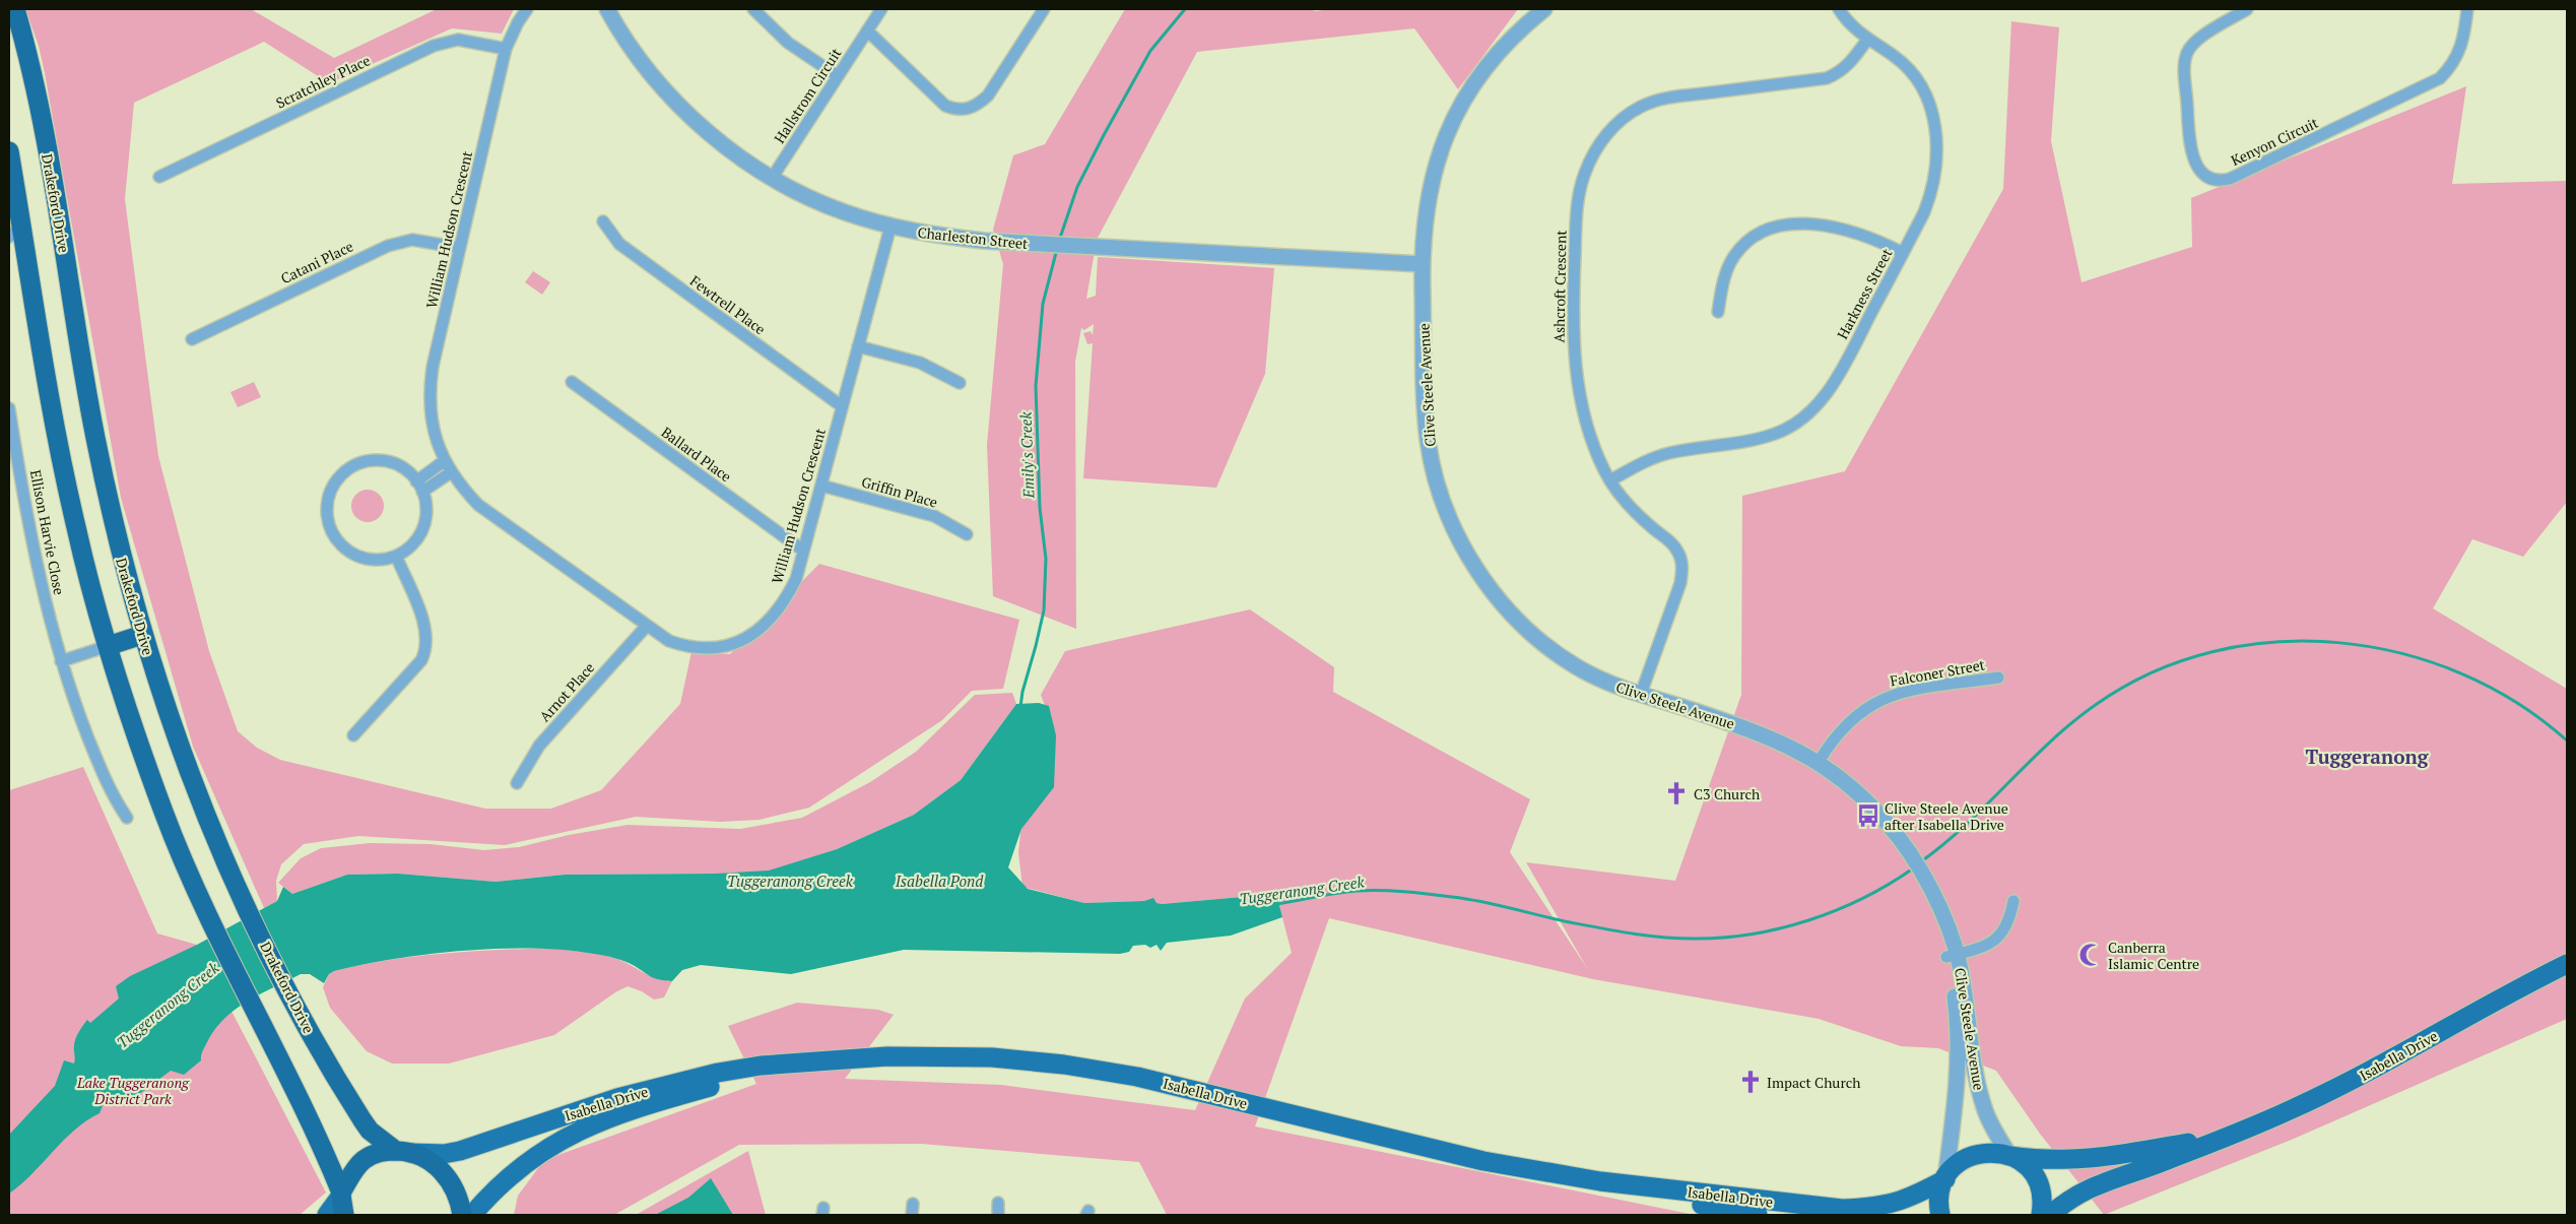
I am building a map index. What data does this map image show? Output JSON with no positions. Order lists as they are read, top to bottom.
{
  "streets": {
    "highway": ["Drakeford Drive"],
    "main road": ["Isabella Drive"],
    "street": [
      "Scratchley Place",
      "Hallstrom Circuit",
      "Kenyon Circuit",
      "William Hudson Crescent",
      "Charleston Street",
      "Catani Place",
      "Ashcroft Crescent",
      "Harkness Street",
      "Fewtrell Place",
      "Clive Steele Avenue",
      "Ballard Place",
      "Griffin Place",
      "Ellison Harvie Close",
      "Falconer Street",
      "Arnot Place"
    ]
  },
  "crossings": [
    ["Scratchley Place", "William Hudson Crescent"],
    ["Hallstrom Circuit", "Charleston Street"],
    ["Drakeford Drive", "Isabella Drive"],
    ["William Hudson Crescent", "Charleston Street"],
    ["William Hudson Crescent", "Catani Place"],
    ["William Hudson Crescent", "Fewtrell Place"],
    ["William Hudson Crescent", "Ballard Place"],
    ["William Hudson Crescent", "Griffin Place"],
    ["William Hudson Crescent", "Arnot Place"],
    ["Charleston Street", "Clive Steele Avenue"],
    ["Ashcroft Crescent", "Harkness Street"],
    ["Ashcroft Crescent", "Clive Steele Avenue"],
    ["Clive Steele Avenue", "Falconer Street"],
    ["Clive Steele Avenue", "Isabella Drive"]
  ],
  "districts": ["Tuggeranong"],
  "water": ["Emily's Creek", "Tuggeranong Creek", "Isabella Pond"],
  "parks": ["Lake Tuggeranong District Park"],
  "places": {
    "church": ["C3 Church", "Impact Church"],
    "bus stop": ["Clive Steele Avenue after Isabella Drive"],
    "mosque": ["Canberra Islamic Centre"]
  }
}
